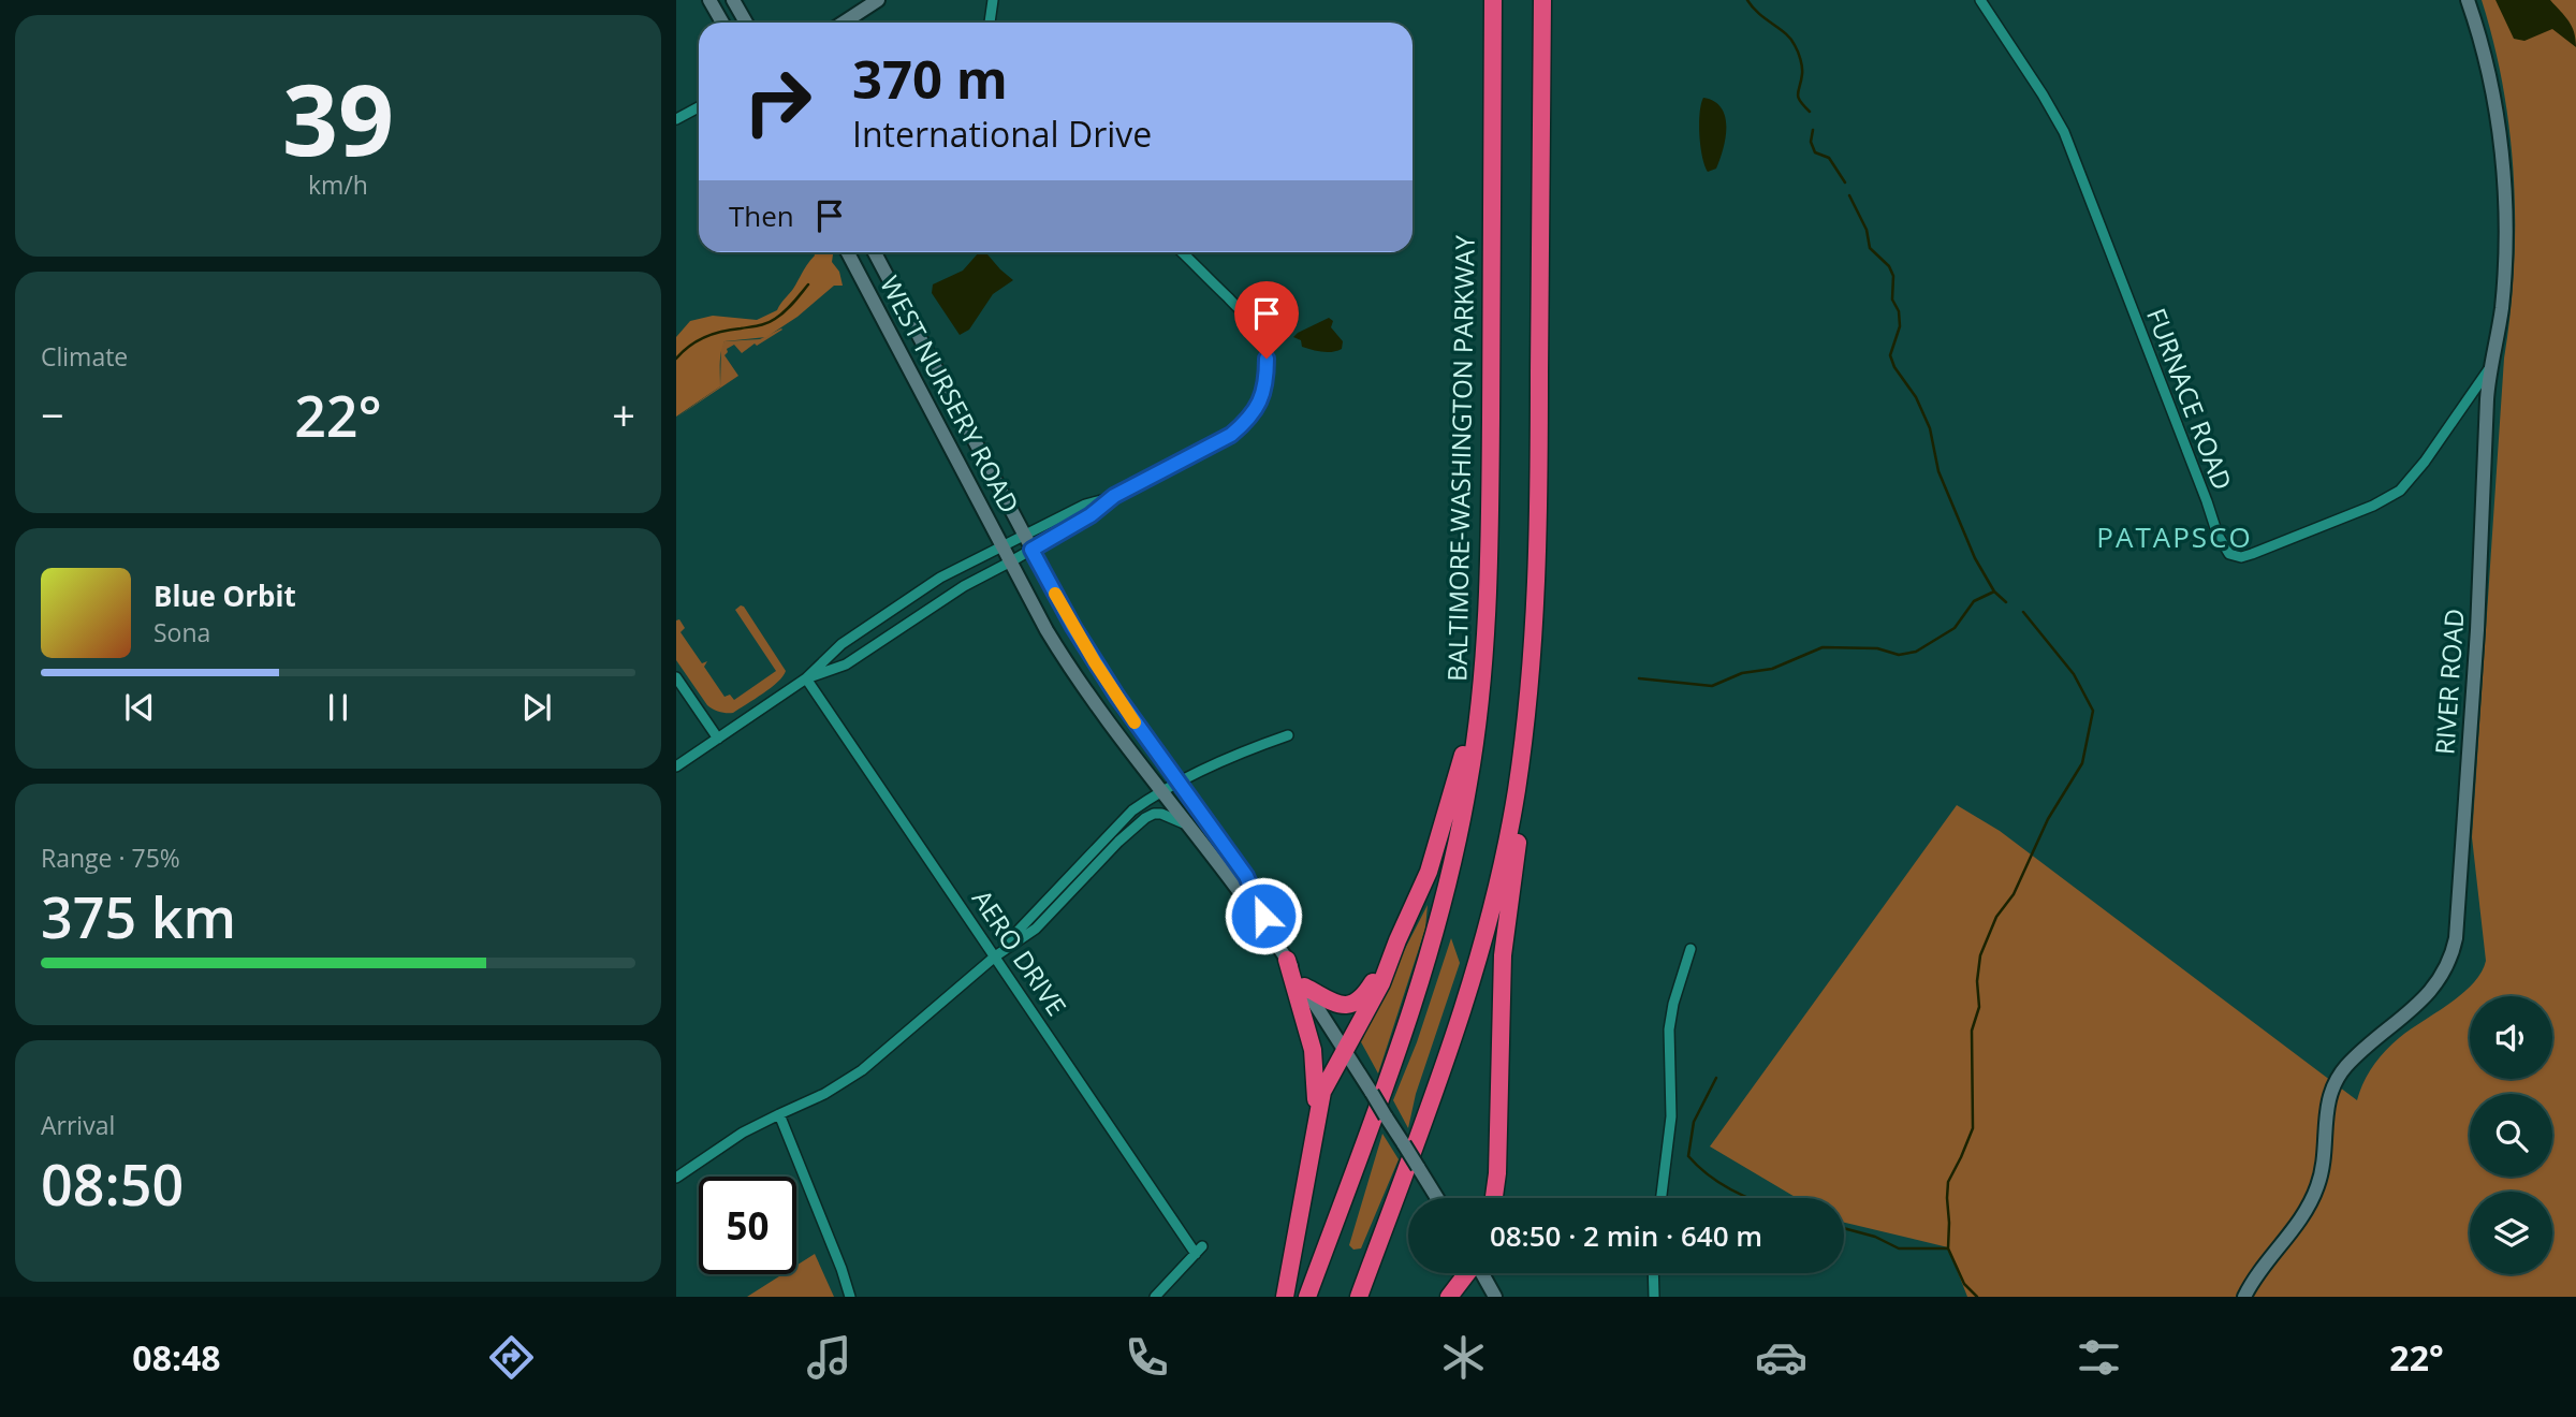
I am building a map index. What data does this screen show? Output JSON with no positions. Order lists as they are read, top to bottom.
{
  "streets": {
    "highway": ["BALTIMORE-WASHINGTON PARKWAY"],
    "main road": ["WEST NURSERY ROAD", "RIVER ROAD"],
    "street": ["FURNACE ROAD", "AERO DRIVE"]
  },
  "crossings": [
    ["FURNACE ROAD", "RIVER ROAD"]
  ],
  "districts": ["PATAPSCO"],
  "page": {
    "tile": [
      ["39", "km/h"],
      "Climate",
      ["Range · 75%", "375 km"],
      ["Arrival", "08:50"]
    ],
    "turn": ["370 m", "International Drive"],
    "then": "Then",
    "heat": ["−", "22°", "+"],
    "song": ["Blue Orbit", "Sona"],
    "limit": "50",
    "trip": "08:50 · 2 min · 640 m",
    "tabs": ["08:48", "22°"]
  }
}
